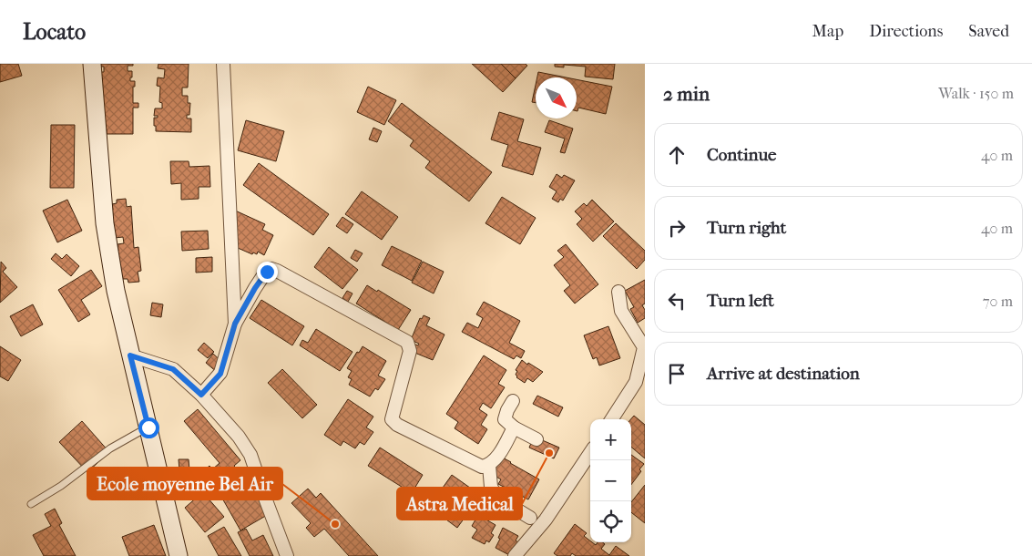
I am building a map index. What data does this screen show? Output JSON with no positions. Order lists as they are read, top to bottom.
{
  "places": ["Astra Medical", "Ecole moyenne Bel Air"],
  "north": "bottom right",
  "page": {
    "header": "Locato",
    "nav": ["Map", "Directions", "Saved"],
    "heading": ["2 min", "Walk · 150 m"],
    "list": [
      ["Continue", "40 m"],
      ["Turn right", "40 m"],
      ["Turn left", "70 m"],
      "Arrive at destination"
    ],
    "map_buttons": ["+", "−"]
  }
}
